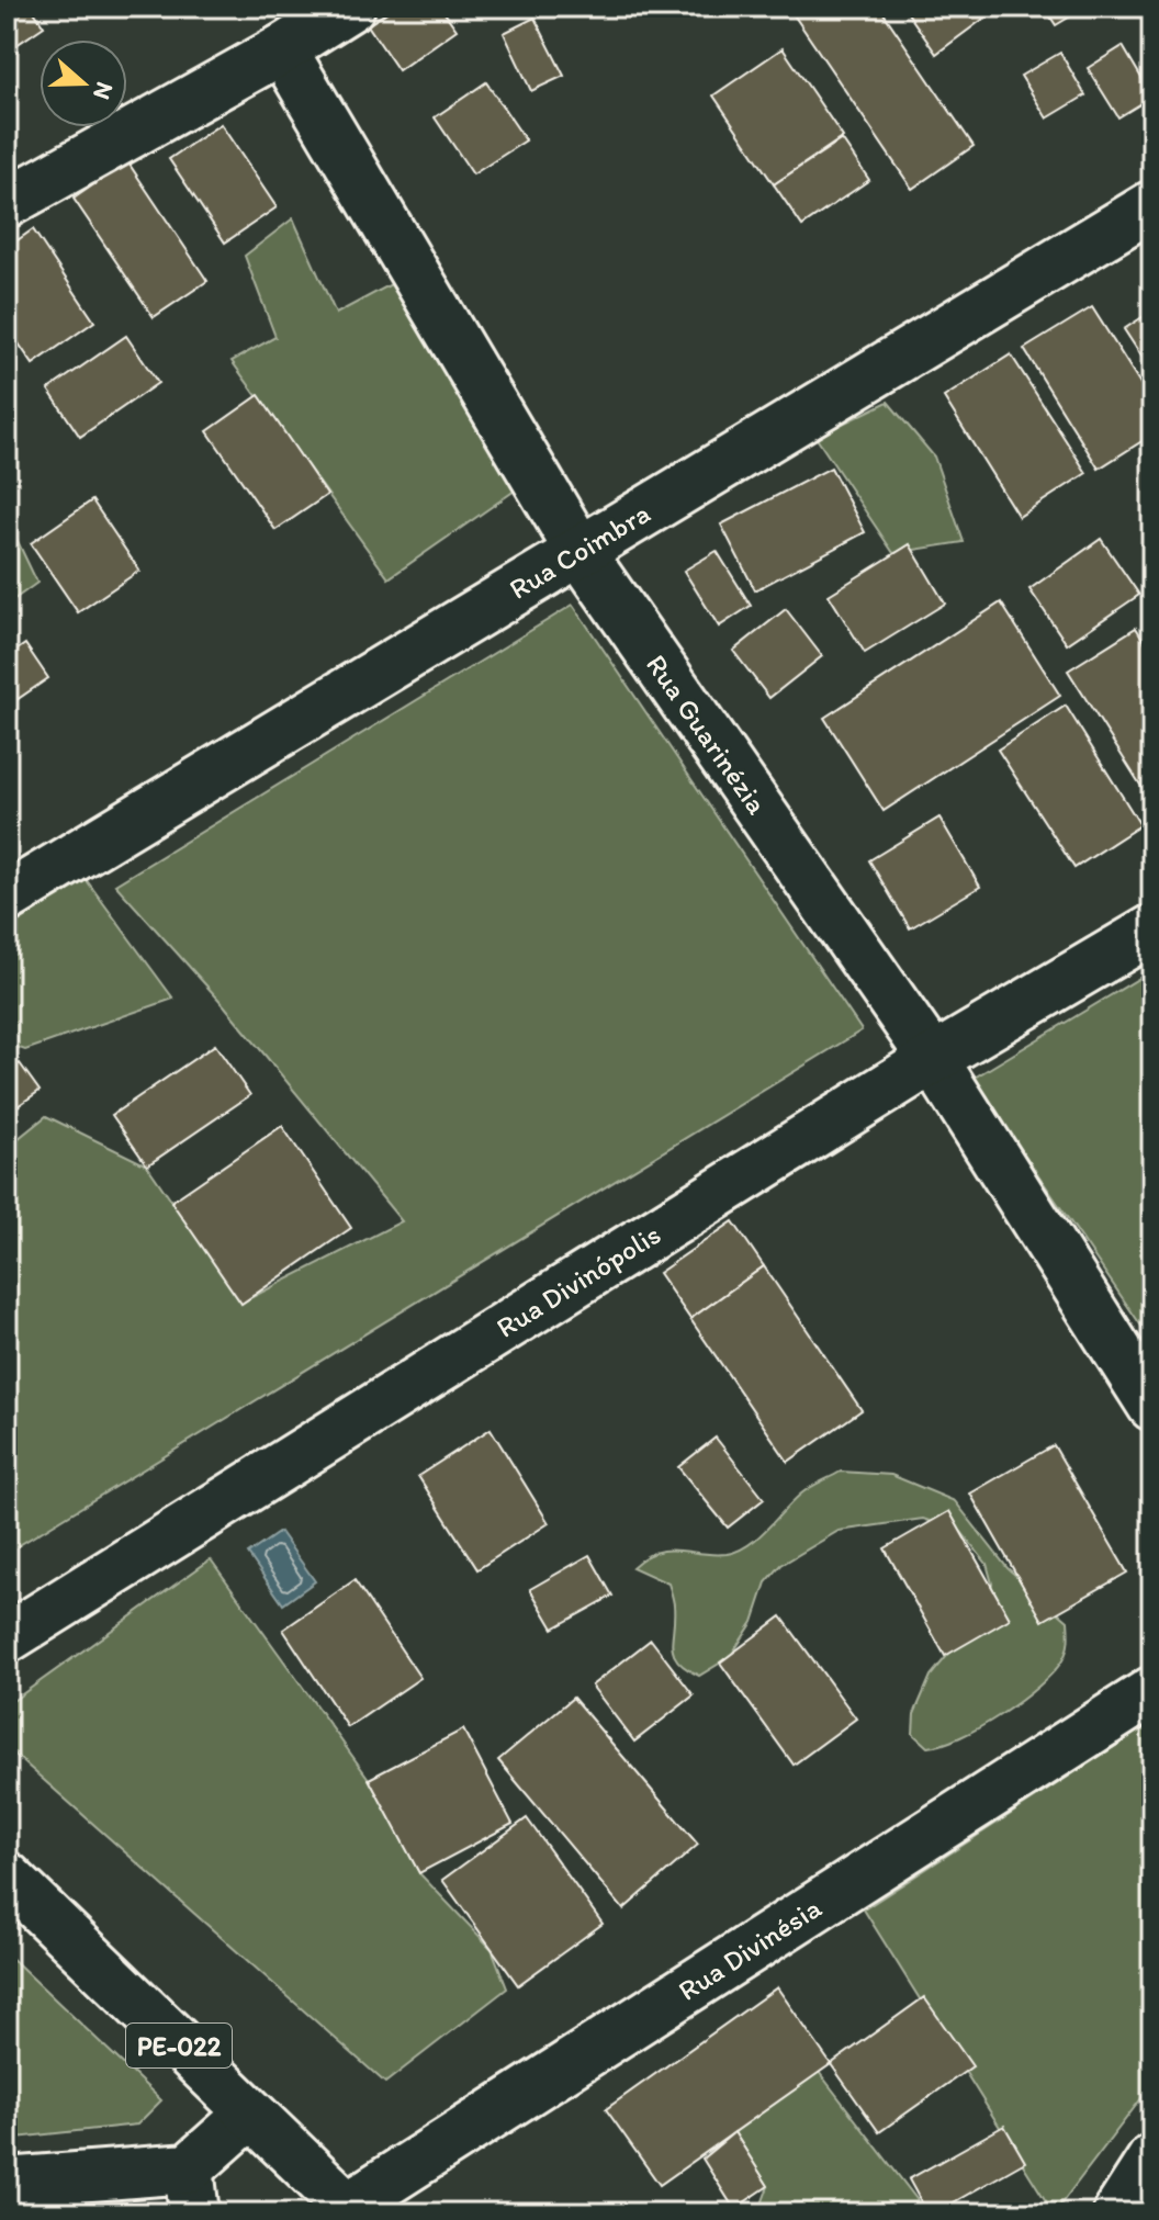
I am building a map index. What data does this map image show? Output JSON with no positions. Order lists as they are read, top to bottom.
{
  "streets": {
    "street": [
      "Rua Coimbra",
      "Rua Guarinézia",
      "Rua Divinópolis",
      "Rua Divinésia",
      "PE-022"
    ]
  },
  "crossings": [
    ["Rua Coimbra", "Rua Guarinézia"],
    ["Rua Guarinézia", "Rua Divinópolis"],
    ["Rua Divinésia", "PE-022"]
  ],
  "north": "right"
}
